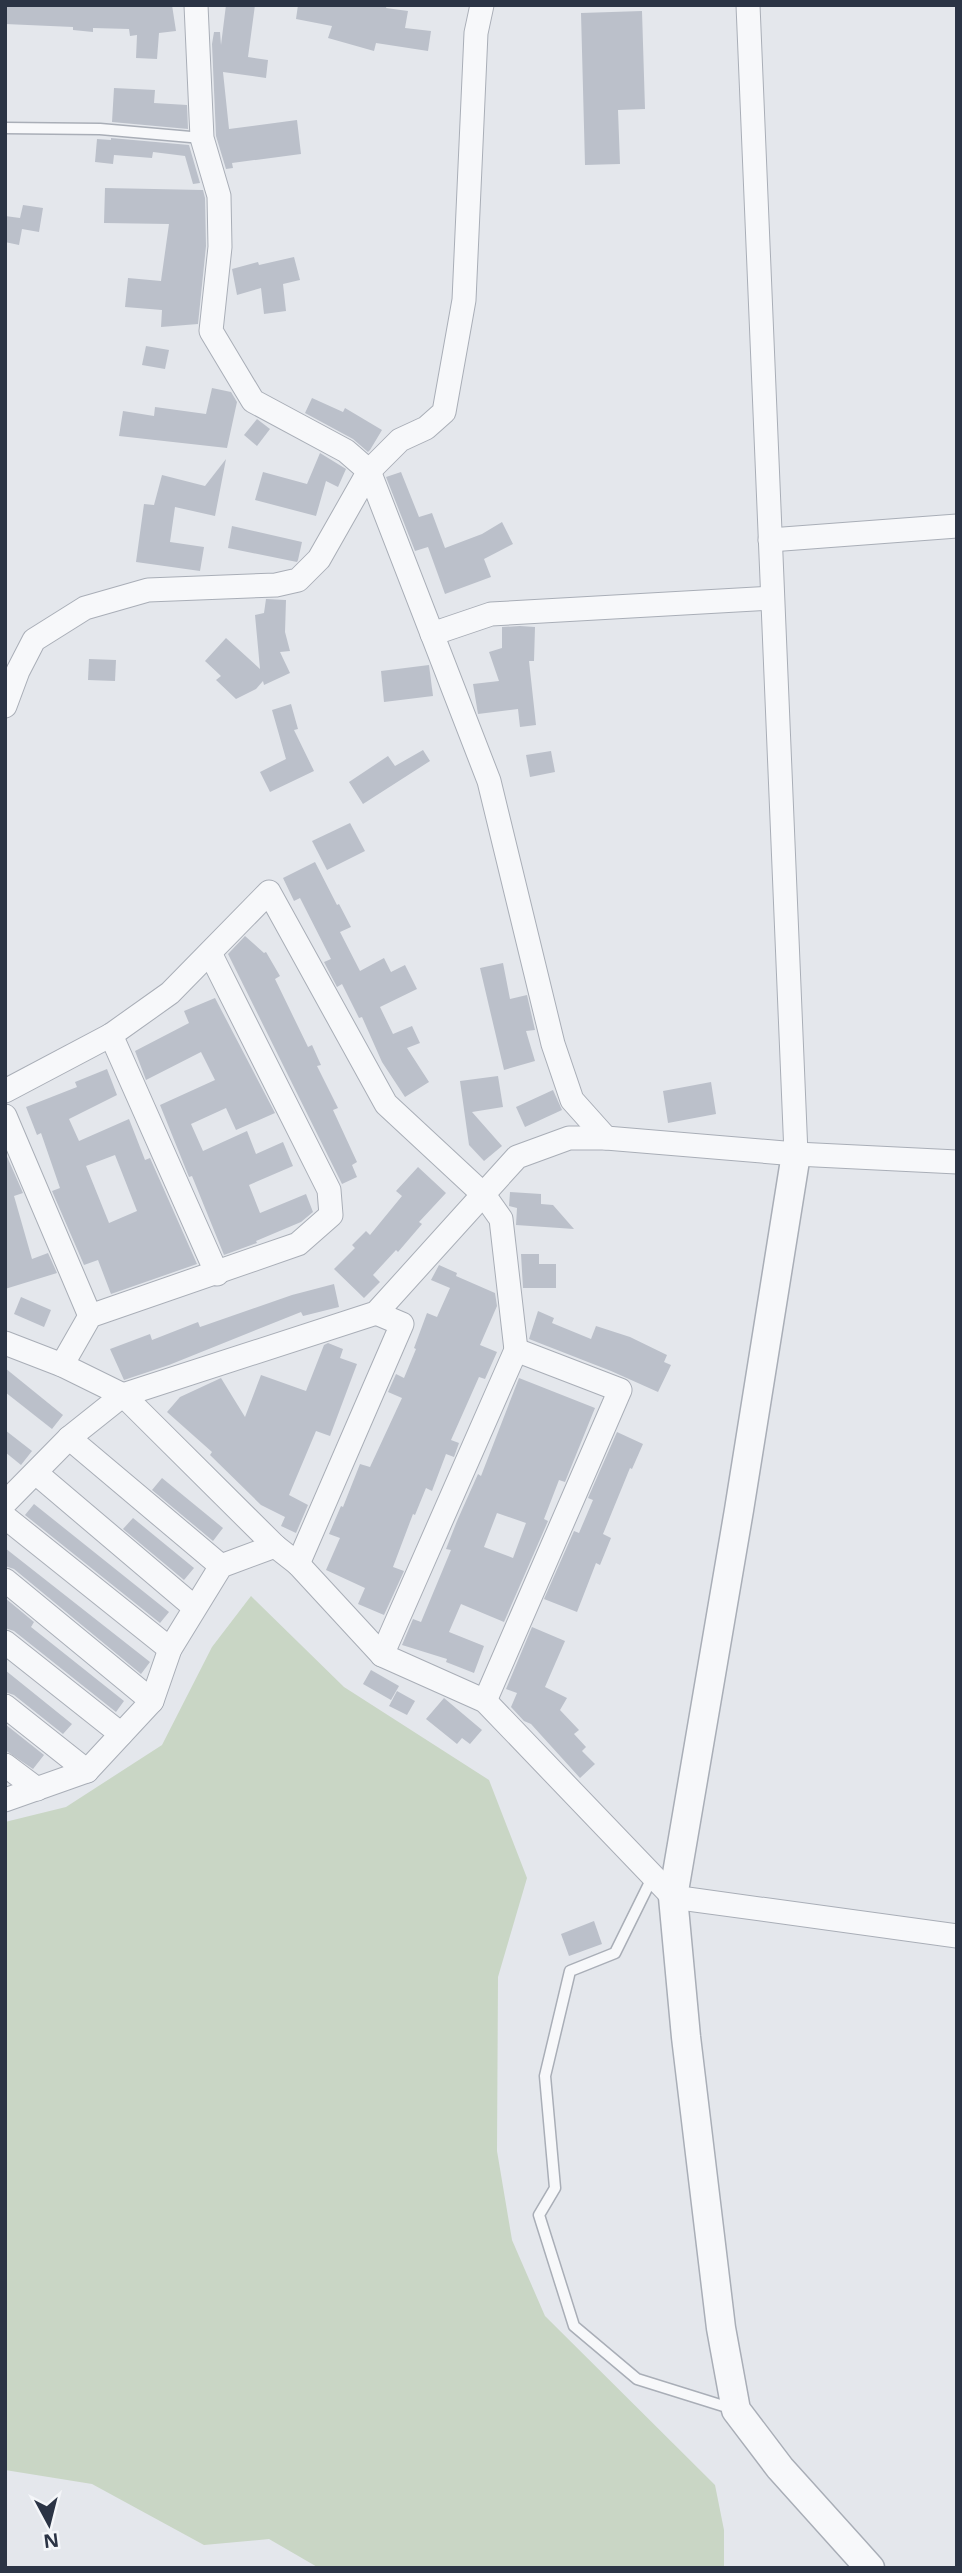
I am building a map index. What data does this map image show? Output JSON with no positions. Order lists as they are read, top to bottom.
{
  "north": "bottom"
}
